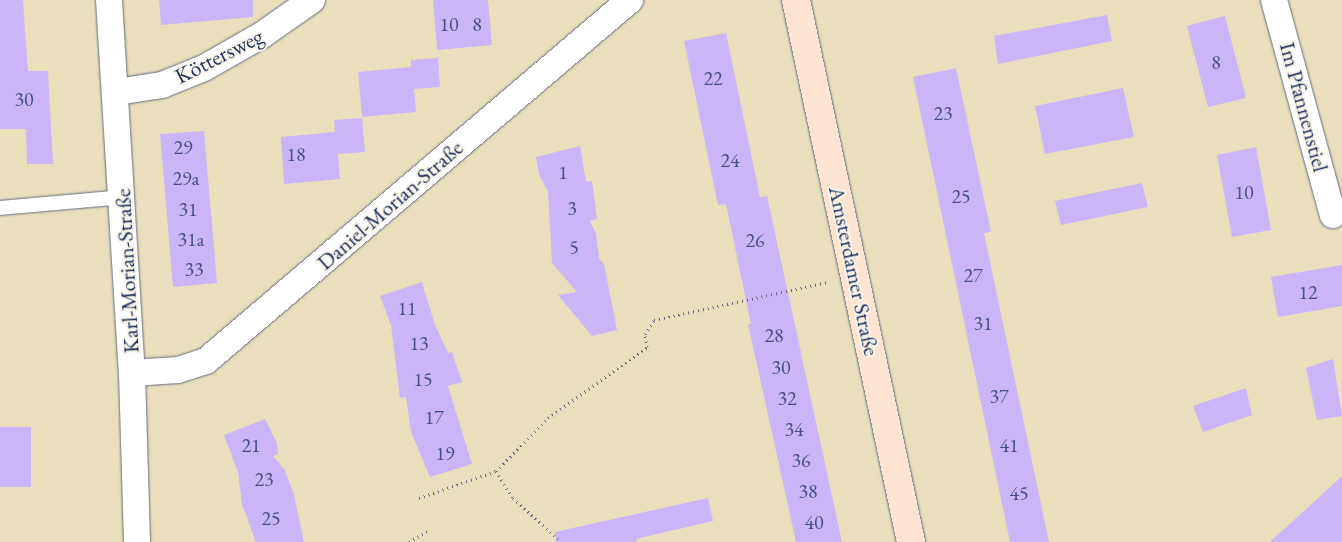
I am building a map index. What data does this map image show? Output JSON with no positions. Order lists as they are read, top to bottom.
{
  "streets": {
    "street": [
      "Köttersweg",
      "Im Pfannenstiel",
      "Daniel-Morian-Straße",
      "Karl-Morian-Straße",
      "Amsterdamer Straße"
    ]
  },
  "crossings": [
    ["Köttersweg", "Karl-Morian-Straße"],
    ["Daniel-Morian-Straße", "Karl-Morian-Straße"]
  ],
  "house_numbers": [
    "10",
    "8",
    "8",
    "22",
    "30",
    "23",
    "29",
    "18",
    "24",
    "1",
    "29a",
    "10",
    "25",
    "3",
    "31",
    "31a",
    "26",
    "5",
    "33",
    "27",
    "12",
    "11",
    "31",
    "28",
    "13",
    "30",
    "15",
    "37",
    "32",
    "17",
    "34",
    "21",
    "41",
    "19",
    "36",
    "23",
    "38",
    "45",
    "25",
    "40"
  ]
}
